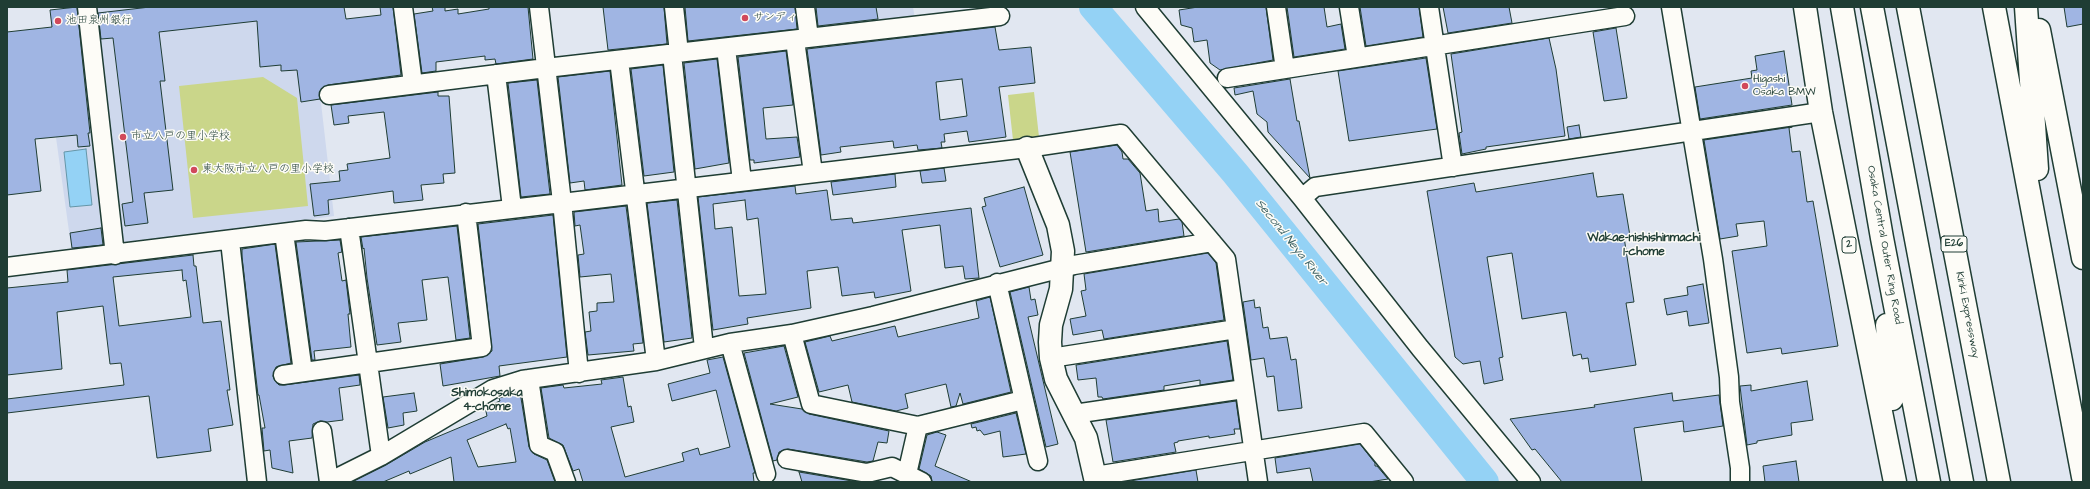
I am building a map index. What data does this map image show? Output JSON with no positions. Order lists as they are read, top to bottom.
{
  "streets": {
    "main road": [
      "E26",
      "2",
      "Osaka Central Outer Ring Road",
      "Kinki Expressway"
    ]
  },
  "districts": ["Wakae-nishishinmachi 1-chome", "Shimokosaka 4-chome"],
  "water": ["Second Neya River"],
  "places": [
    "サンディ",
    "池田泉州銀行",
    "Higashi Osaka BMW",
    "市立八戸の里小学校",
    "東大阪市立八戸の里小学校"
  ]
}
